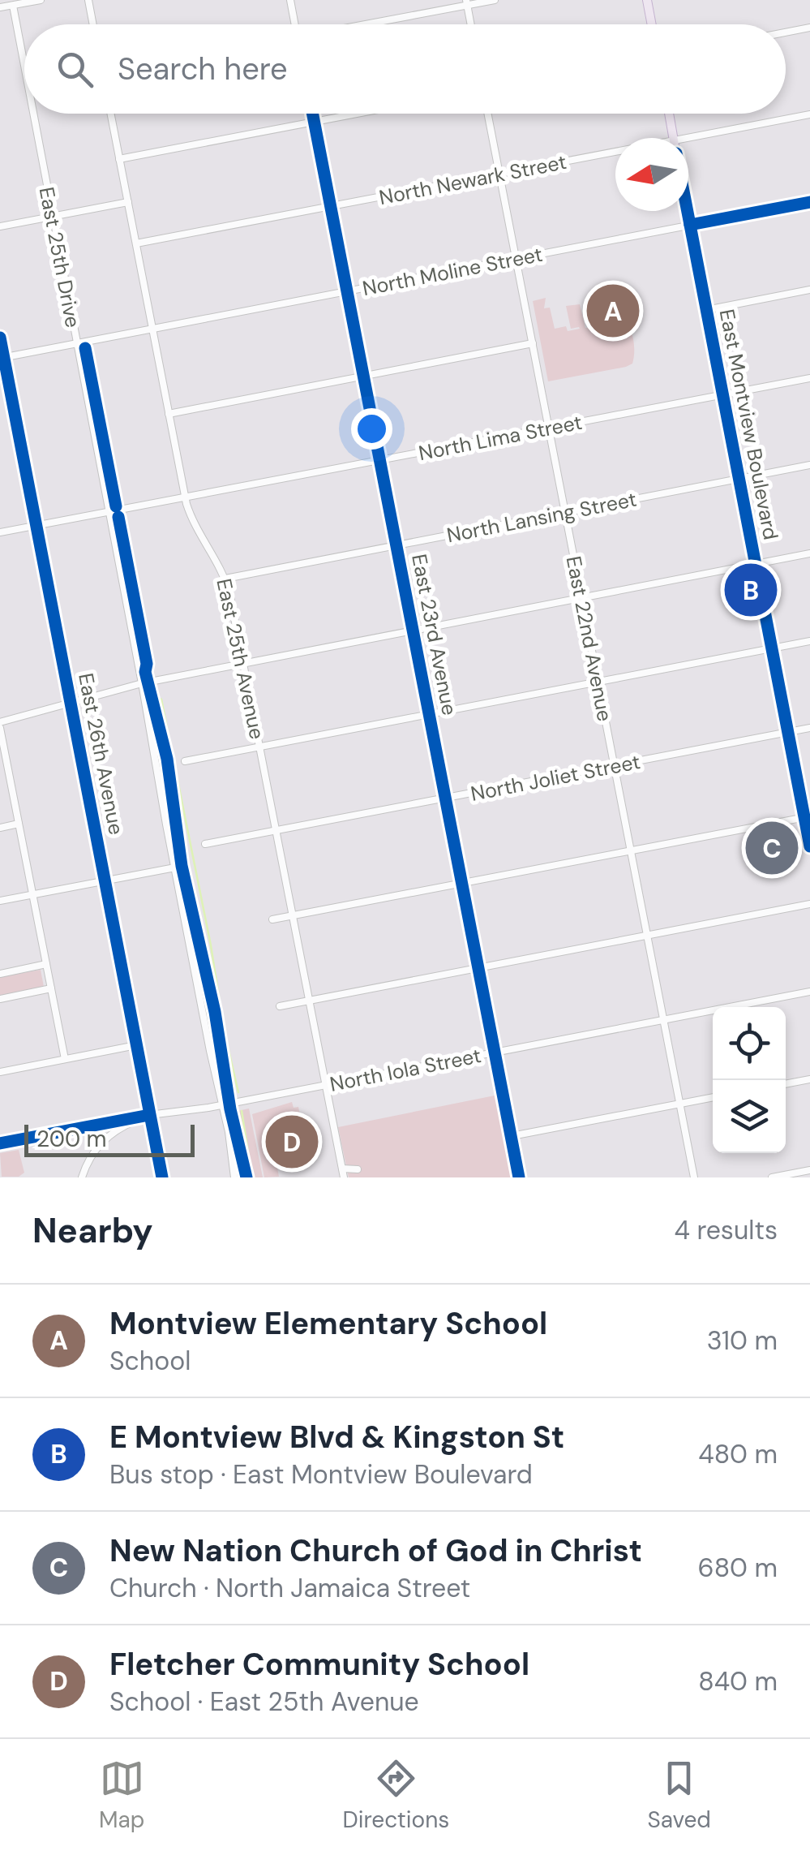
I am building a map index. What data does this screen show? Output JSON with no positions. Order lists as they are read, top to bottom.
{
  "streets": {
    "main road": ["East Montview Boulevard"],
    "street": [
      "North Newark Street",
      "East 25th Drive",
      "North Moline Street",
      "North Lima Street",
      "North Lansing Street",
      "East 23rd Avenue",
      "East 22nd Avenue",
      "East 25th Avenue",
      "East 26th Avenue",
      "North Joliet Street",
      "North Iola Street"
    ]
  },
  "crossings": [
    ["North Newark Street", "East 23rd Avenue"],
    ["North Newark Street", "East 22nd Avenue"],
    ["North Newark Street", "East 25th Avenue"],
    ["East 25th Drive", "North Moline Street"],
    ["East 25th Drive", "North Lima Street"],
    ["East 25th Drive", "North Iola Street"],
    ["North Moline Street", "East Montview Boulevard"],
    ["North Moline Street", "East 23rd Avenue"],
    ["North Moline Street", "East 22nd Avenue"],
    ["North Moline Street", "East 25th Avenue"],
    ["North Moline Street", "East 26th Avenue"],
    ["East Montview Boulevard", "North Lima Street"],
    ["East Montview Boulevard", "North Lansing Street"],
    ["East Montview Boulevard", "North Joliet Street"],
    ["North Lima Street", "East 23rd Avenue"],
    ["North Lima Street", "East 22nd Avenue"],
    ["North Lima Street", "East 25th Avenue"],
    ["North Lima Street", "East 26th Avenue"],
    ["North Lansing Street", "East 23rd Avenue"],
    ["North Lansing Street", "East 22nd Avenue"],
    ["North Lansing Street", "East 25th Avenue"],
    ["East 23rd Avenue", "North Joliet Street"],
    ["East 23rd Avenue", "North Iola Street"],
    ["East 22nd Avenue", "North Joliet Street"],
    ["East 22nd Avenue", "North Iola Street"],
    ["East 25th Avenue", "North Joliet Street"],
    ["East 25th Avenue", "North Iola Street"],
    ["East 26th Avenue", "North Iola Street"]
  ],
  "scale_bar": "200 m",
  "north": "left",
  "page": {
    "search": "Search here",
    "pins": [
      "A",
      "B",
      "C",
      "D"
    ],
    "scale": "200 m",
    "heading": ["Nearby", "4 results"],
    "list": [
      {
        "mark": "A",
        "name": "Montview Elementary School",
        "note": "School",
        "value": "310 m"
      },
      {
        "mark": "B",
        "name": "E Montview Blvd & Kingston St",
        "note": "Bus stop · East Montview Boulevard",
        "value": "480 m"
      },
      {
        "mark": "C",
        "name": "New Nation Church of God in Christ",
        "note": "Church · North Jamaica Street",
        "value": "680 m"
      },
      {
        "mark": "D",
        "name": "Fletcher Community School",
        "note": "School · East 25th Avenue",
        "value": "840 m"
      }
    ],
    "nav": ["Map", "Directions", "Saved"]
  }
}
